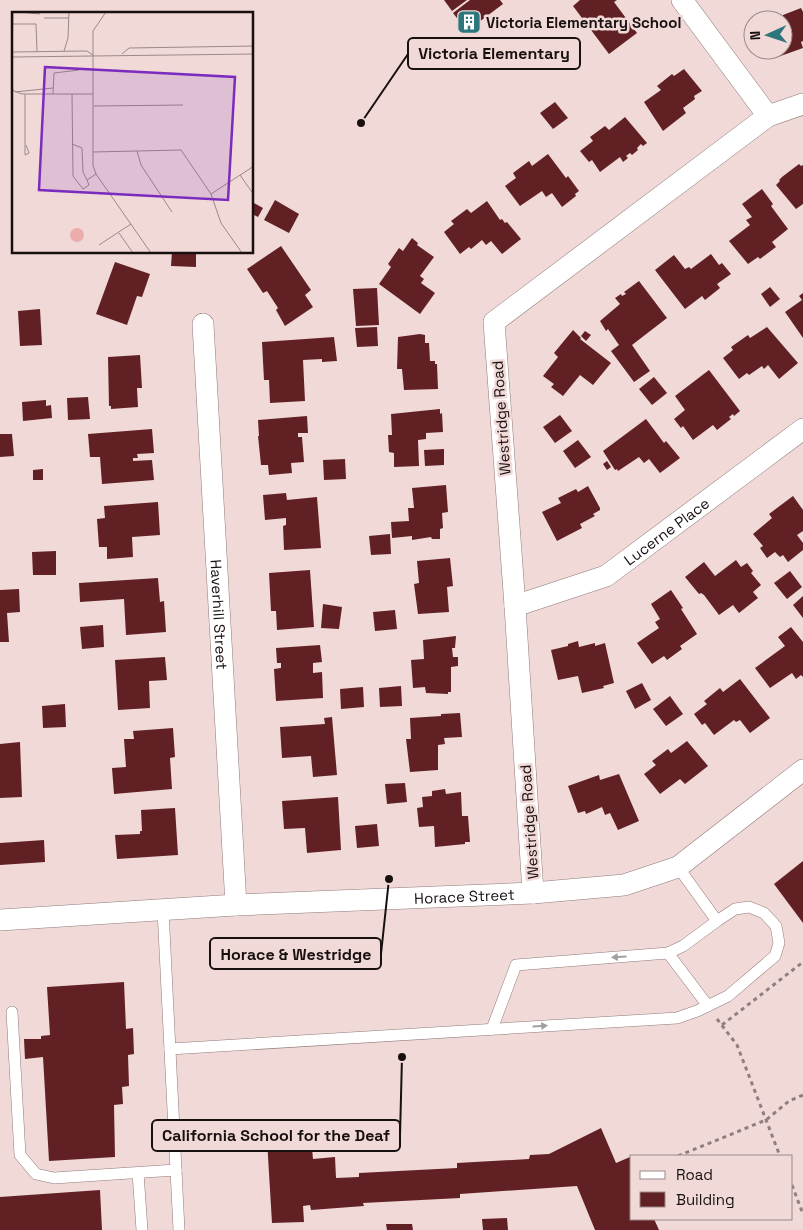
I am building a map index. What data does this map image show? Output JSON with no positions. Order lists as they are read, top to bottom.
{
  "streets": {
    "street": [
      "Westridge Road",
      "Lucerne Place",
      "Haverhill Street",
      "Horace Street"
    ]
  },
  "crossings": [
    ["Westridge Road", "Lucerne Place"],
    ["Westridge Road", "Horace Street"],
    ["Haverhill Street", "Horace Street"]
  ],
  "places": {
    "building": ["Victoria Elementary School"],
    "other": ["Victoria Elementary", "Horace & Westridge", "California School for the Deaf"]
  },
  "legend": ["Road", "Building"],
  "north": "left"
}
